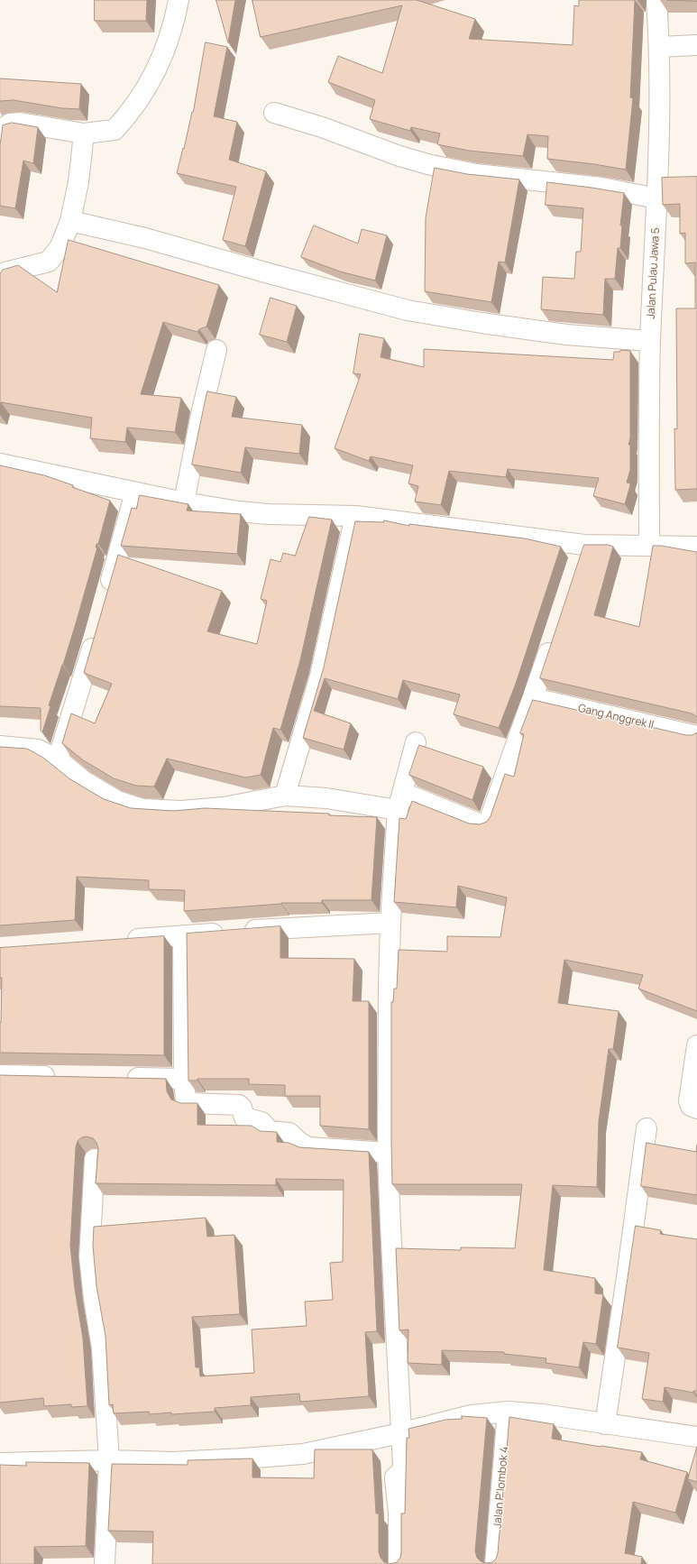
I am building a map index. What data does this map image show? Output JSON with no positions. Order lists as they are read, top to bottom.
{
  "streets": {
    "street": ["Jalan Pulau Jawa 5", "Gang Anggrek II", "Jalan P'lombok 4"]
  }
}
